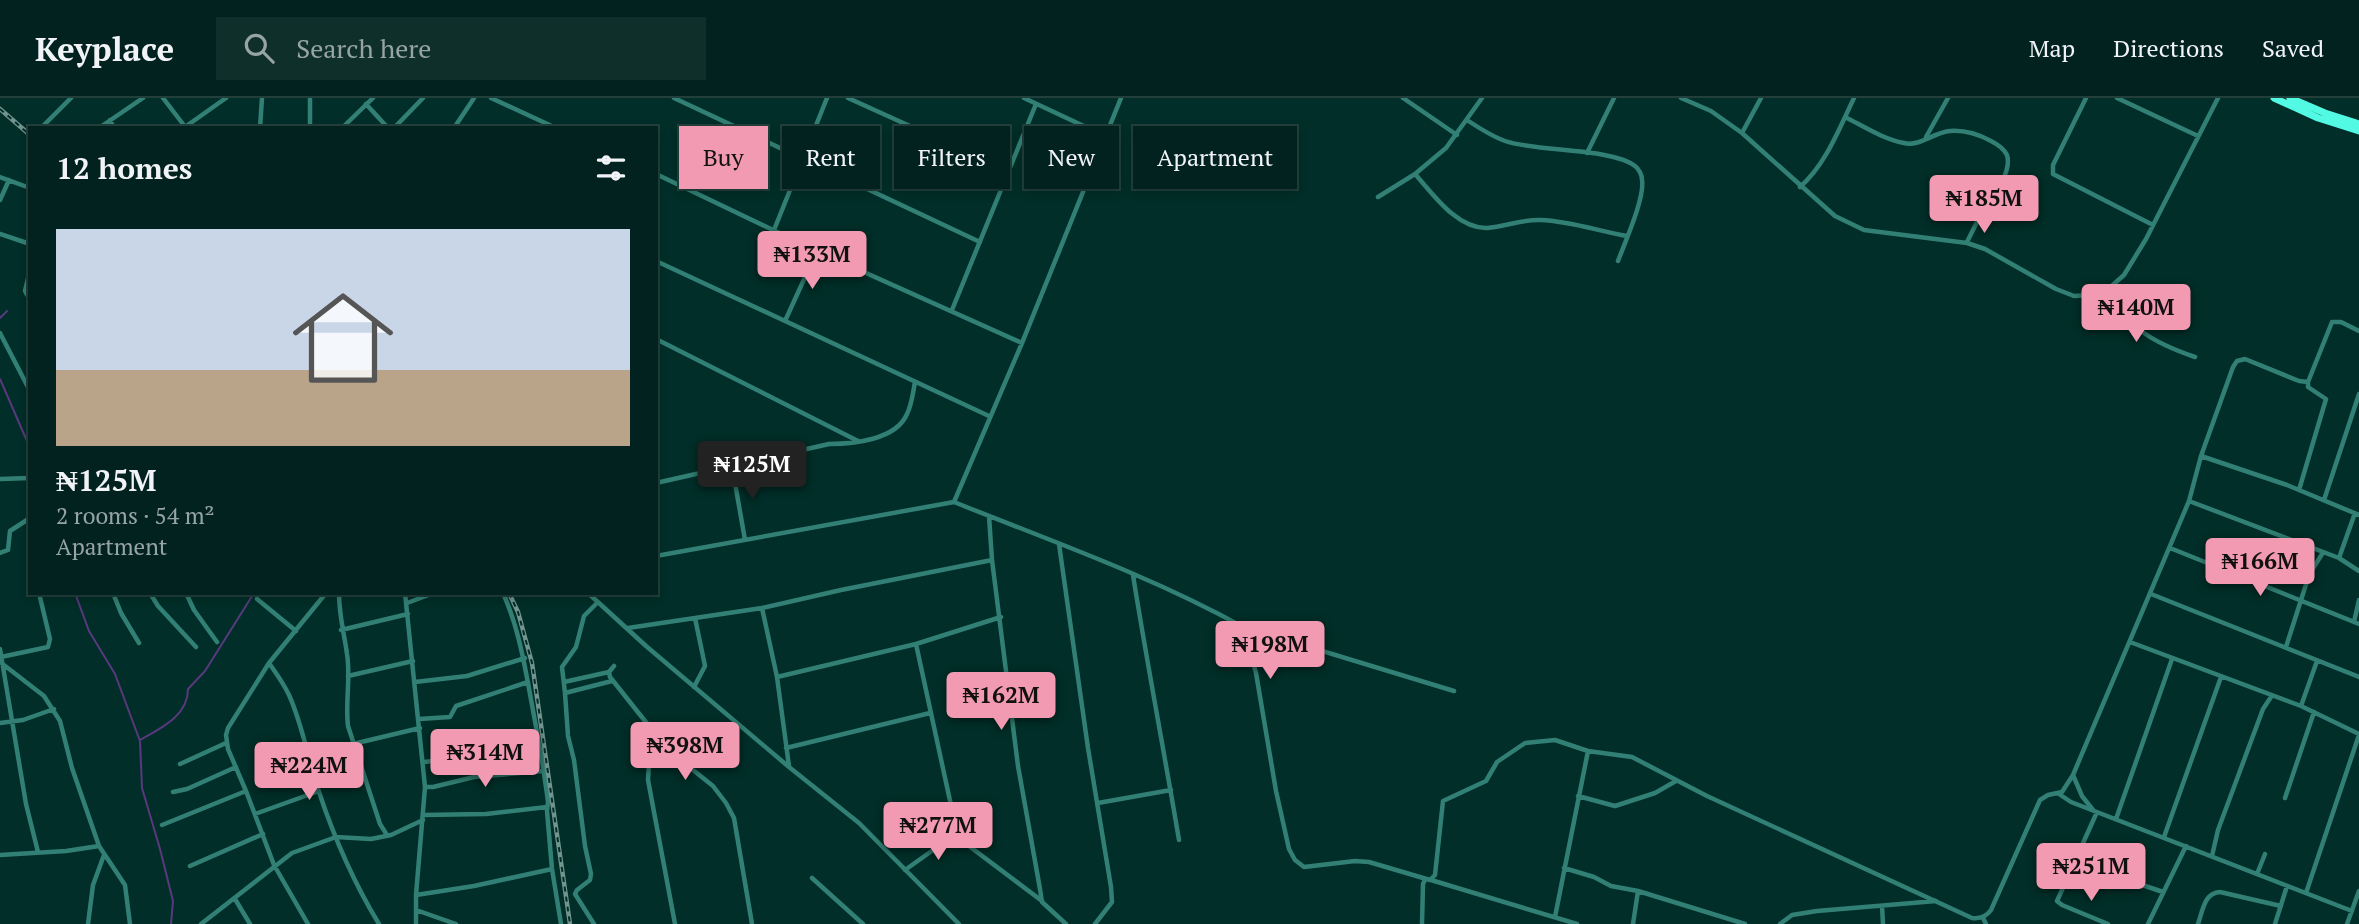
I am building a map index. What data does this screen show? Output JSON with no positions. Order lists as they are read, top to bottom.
{
  "page": {
    "header": "Keyplace",
    "search": "Search here",
    "nav": ["Map", "Directions", "Saved"],
    "chip": [
      "Buy",
      "Rent",
      "Filters",
      "New",
      "Apartment"
    ],
    "heading": "12 homes",
    "price": [
      "₦185M",
      "₦133M",
      "₦140M",
      "₦125M",
      "₦166M",
      "₦198M",
      "₦162M",
      "₦398M",
      "₦314M",
      "₦224M",
      "₦277M",
      "₦251M"
    ],
    "list": [
      {
        "name": "₦125M",
        "note": "2 rooms · 54 m² · Apartment"
      }
    ]
  }
}
